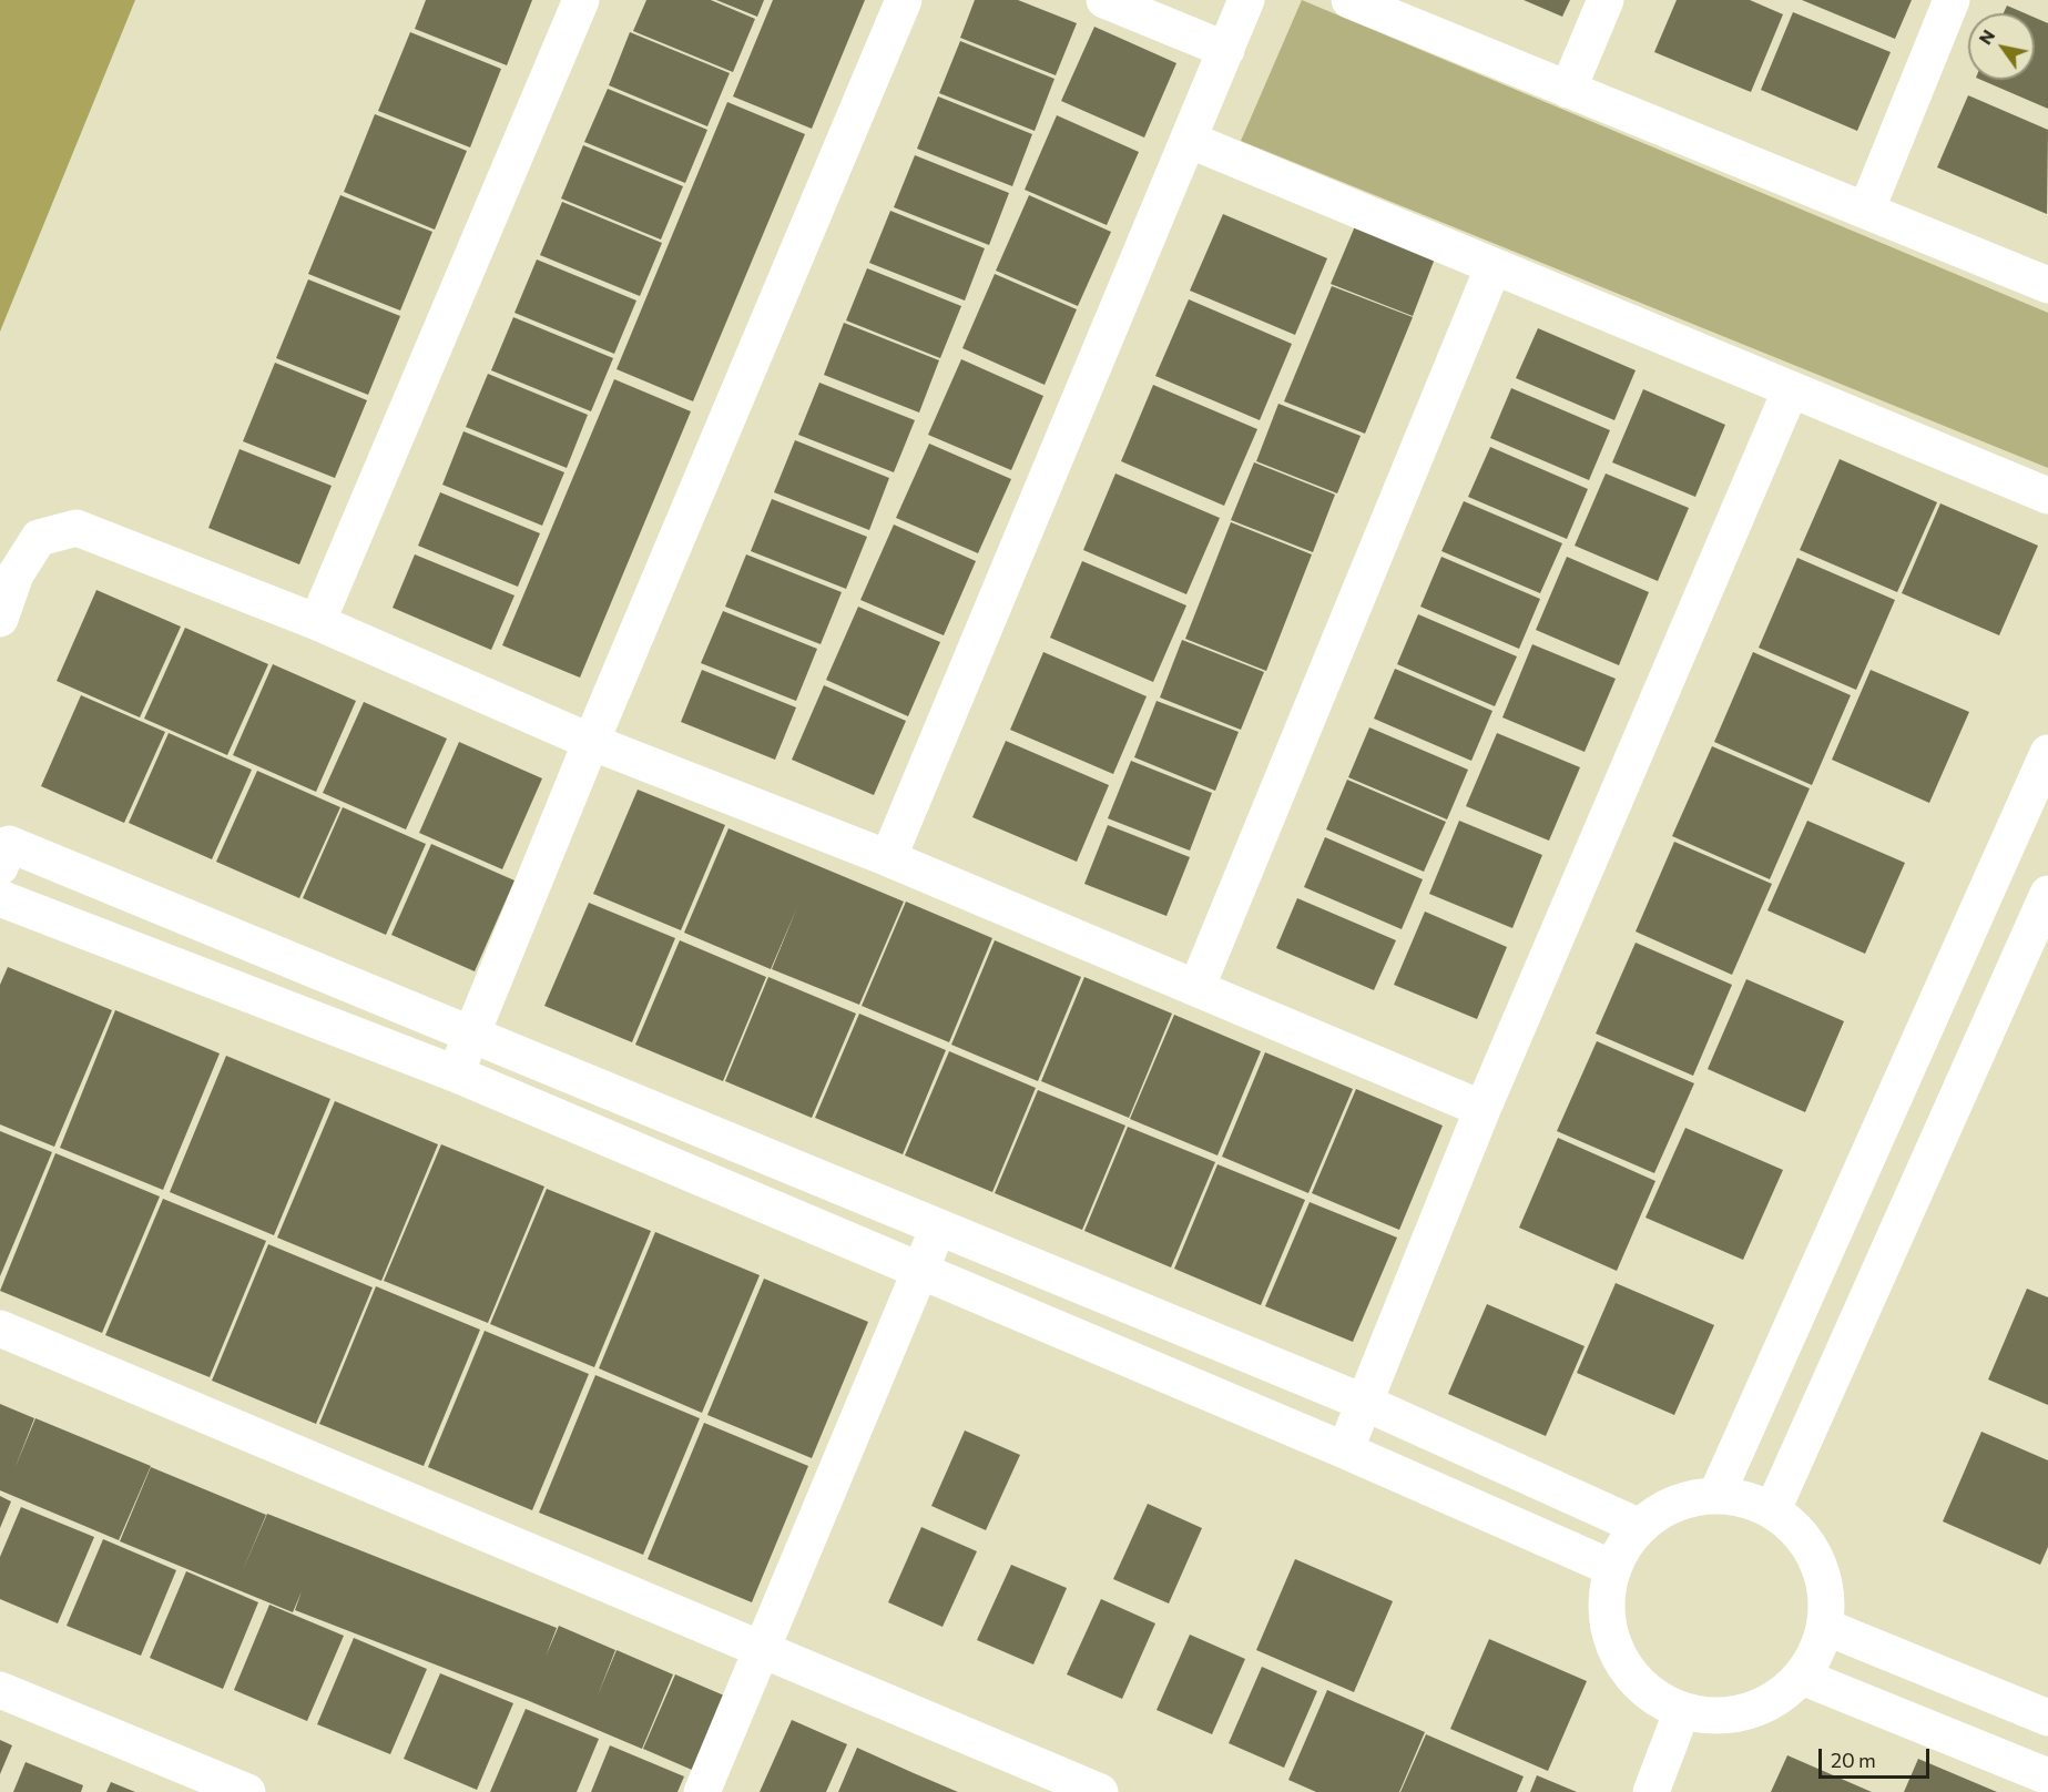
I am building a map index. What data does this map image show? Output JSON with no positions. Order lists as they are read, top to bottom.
{
  "scale_bar": "20 m",
  "north": "top left"
}
